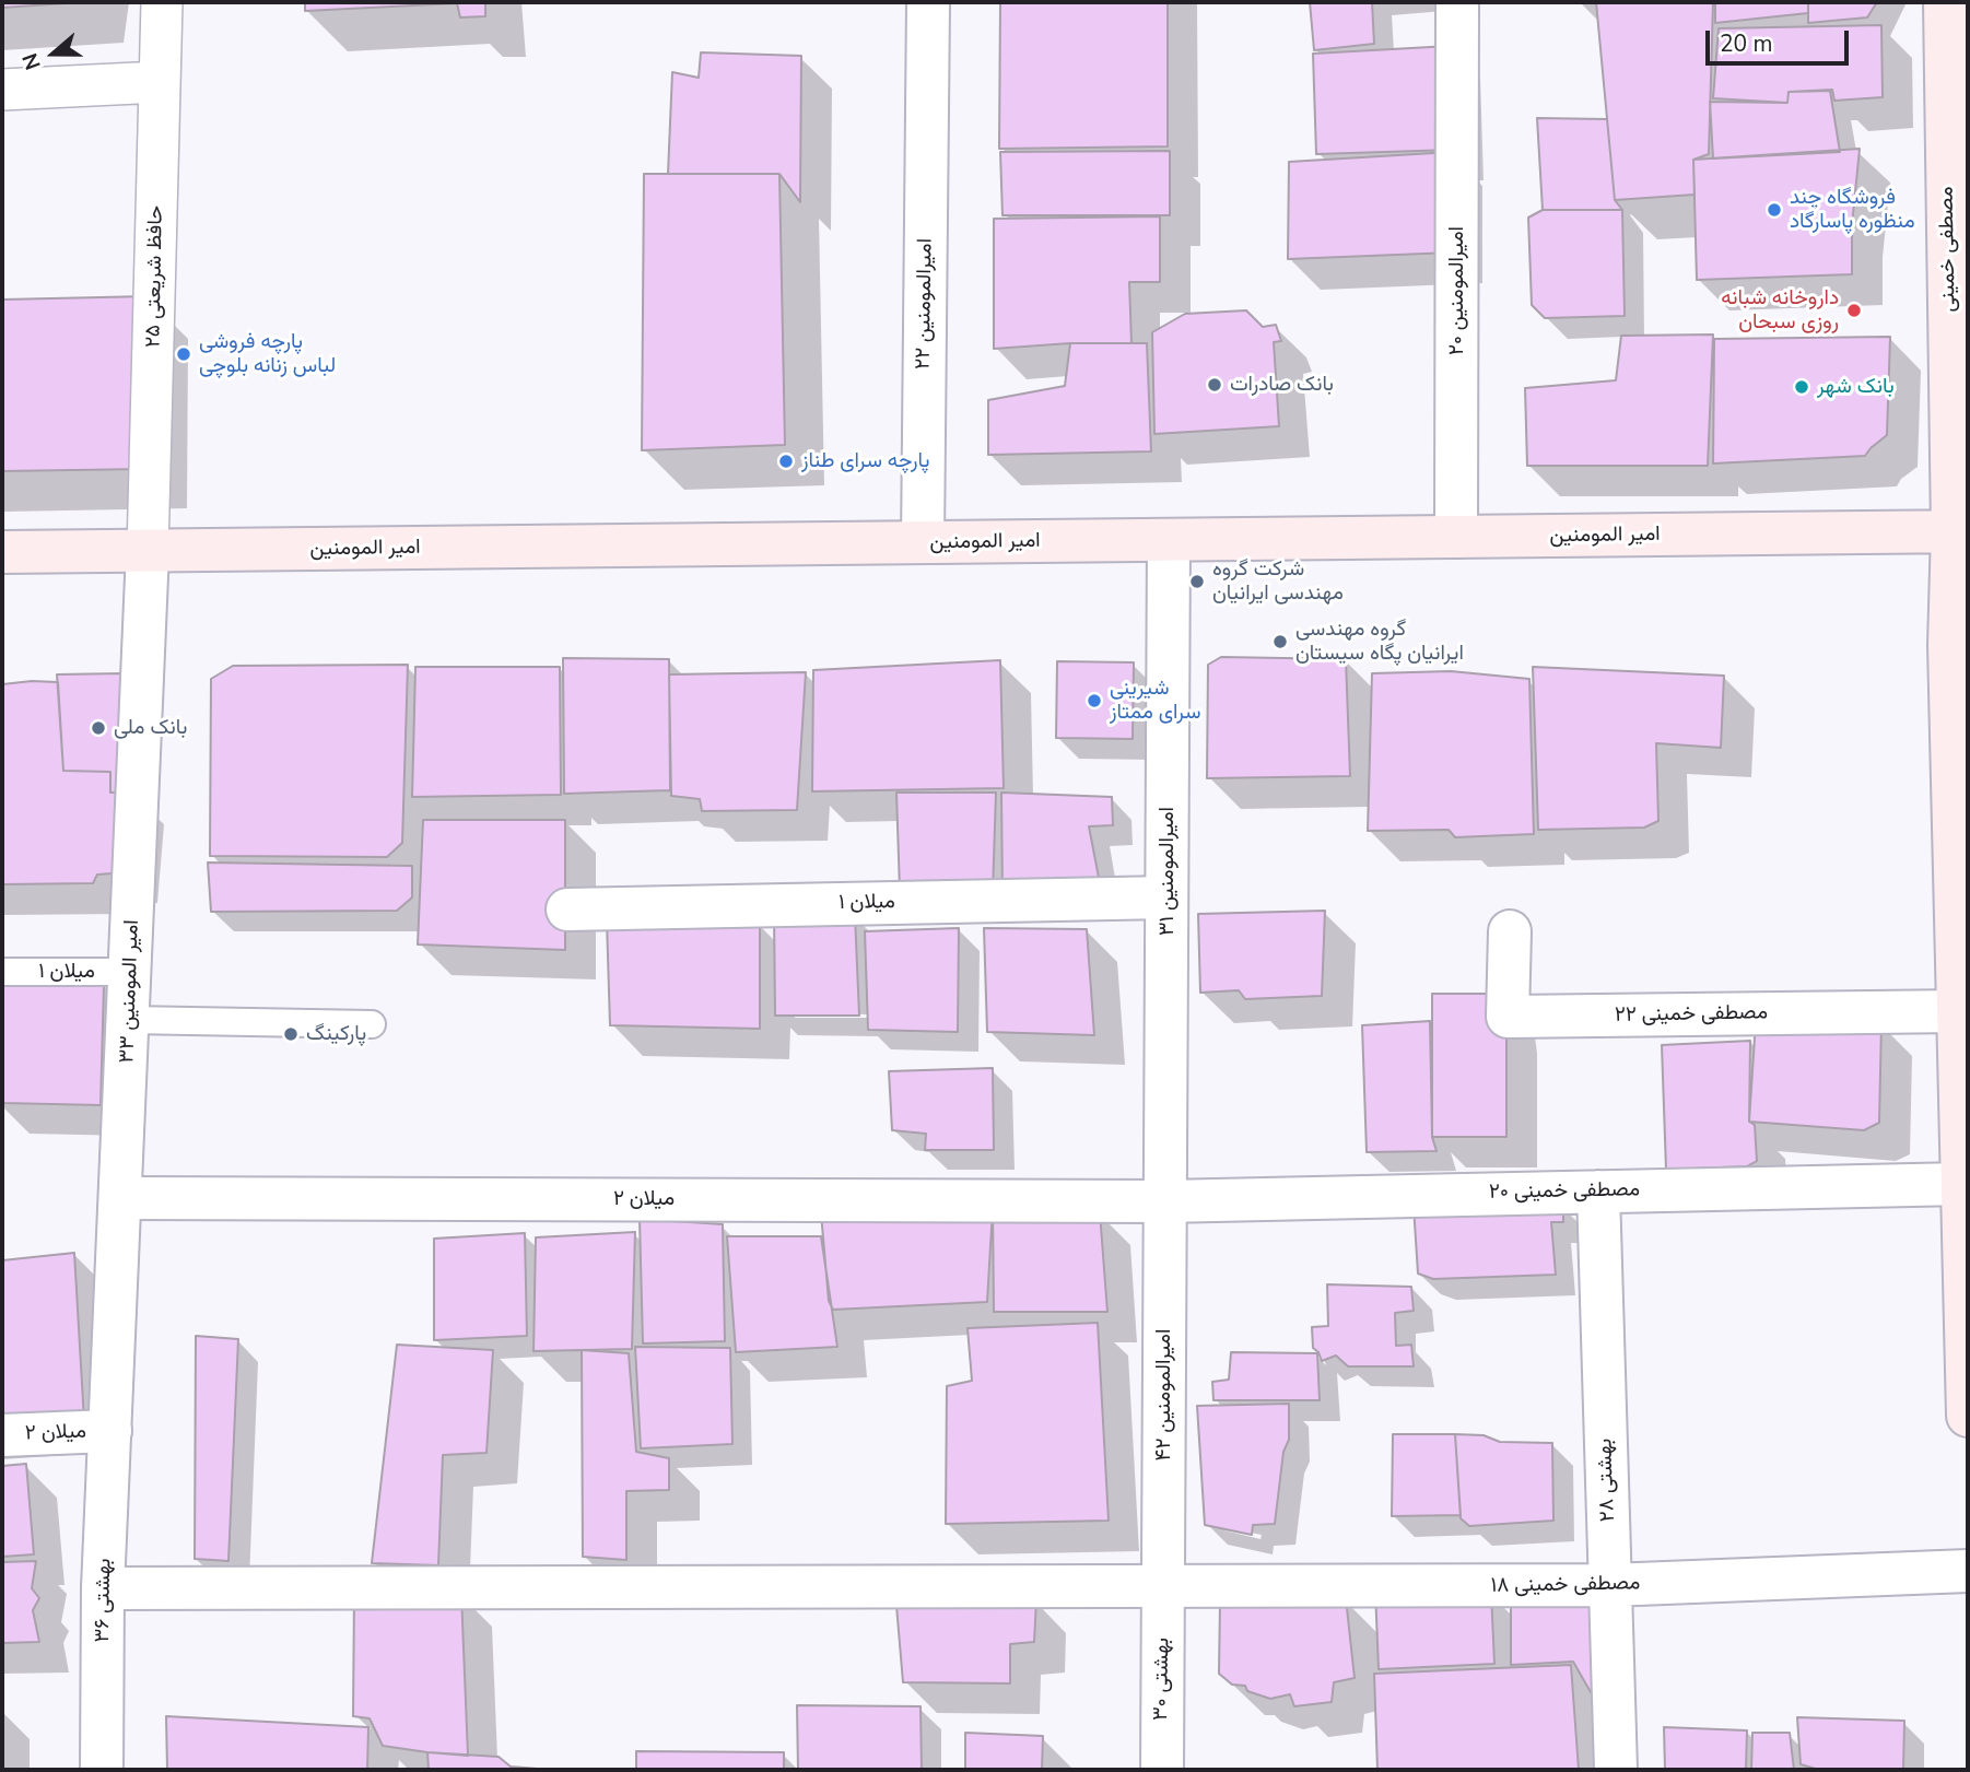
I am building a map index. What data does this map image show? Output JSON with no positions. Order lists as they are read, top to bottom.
{
  "streets": {
    "main road": ["مصطفی خمینی", "امیر المومنین"],
    "street": [
      "حافظ شریعتی ۲۵",
      "امیرالمومنین ۲۰",
      "امیرالمومنین ۲۲",
      "امیرالمومنین ۳۱",
      "میلان ۱",
      "امیر المومنین ۳۳",
      "مصطفی خمینی ۲۲",
      "مصطفی خمینی ۲۰",
      "میلان ۲",
      "امیرالمومنین ۴۲",
      "بهشتی ۲۸",
      "مصطفی خمینی ۱۸",
      "بهشتی ۳۶",
      "بهشتی ۳۰"
    ]
  },
  "crossings": [
    ["مصطفی خمینی", "امیر المومنین"],
    ["مصطفی خمینی", "مصطفی خمینی ۲۲"],
    ["مصطفی خمینی", "مصطفی خمینی ۲۰"],
    ["حافظ شریعتی ۲۵", "امیر المومنین"],
    ["حافظ شریعتی ۲۵", "امیر المومنین ۳۳"],
    ["امیرالمومنین ۲۰", "امیر المومنین"],
    ["امیرالمومنین ۲۲", "امیر المومنین"],
    ["امیر المومنین", "امیرالمومنین ۳۱"],
    ["امیر المومنین", "امیر المومنین ۳۳"],
    ["امیرالمومنین ۳۱", "میلان ۱"],
    ["امیرالمومنین ۳۱", "مصطفی خمینی ۲۰"],
    ["امیرالمومنین ۳۱", "میلان ۲"],
    ["امیرالمومنین ۳۱", "امیرالمومنین ۴۲"],
    ["میلان ۱", "امیر المومنین ۳۳"],
    ["امیر المومنین ۳۳", "میلان ۲"],
    ["امیر المومنین ۳۳", "بهشتی ۳۶"],
    ["مصطفی خمینی ۲۰", "میلان ۲"],
    ["مصطفی خمینی ۲۰", "امیرالمومنین ۴۲"],
    ["مصطفی خمینی ۲۰", "بهشتی ۲۸"],
    ["میلان ۲", "امیرالمومنین ۴۲"],
    ["میلان ۲", "بهشتی ۳۶"],
    ["امیرالمومنین ۴۲", "مصطفی خمینی ۱۸"],
    ["امیرالمومنین ۴۲", "بهشتی ۳۰"],
    ["بهشتی ۲۸", "مصطفی خمینی ۱۸"],
    ["مصطفی خمینی ۱۸", "بهشتی ۳۶"],
    ["مصطفی خمینی ۱۸", "بهشتی ۳۰"]
  ],
  "places": [
    "فروشگاه چند منظوره پاسارگاد",
    "داروخانه شبانه روزی سبحان",
    "پارچه فروشی لباس زنانه بلوچی",
    "بانک صادرات",
    "بانک شهر",
    "پارچه سرای طناز",
    "شرکت گروه مهندسی ایرانیان",
    "گروه مهندسی ایرانیان پگاه سیستان",
    "شیرینی سرای ممتاز",
    "بانک ملی",
    "پارکینگ"
  ],
  "scale_bar": "20 m",
  "north": "left"
}
